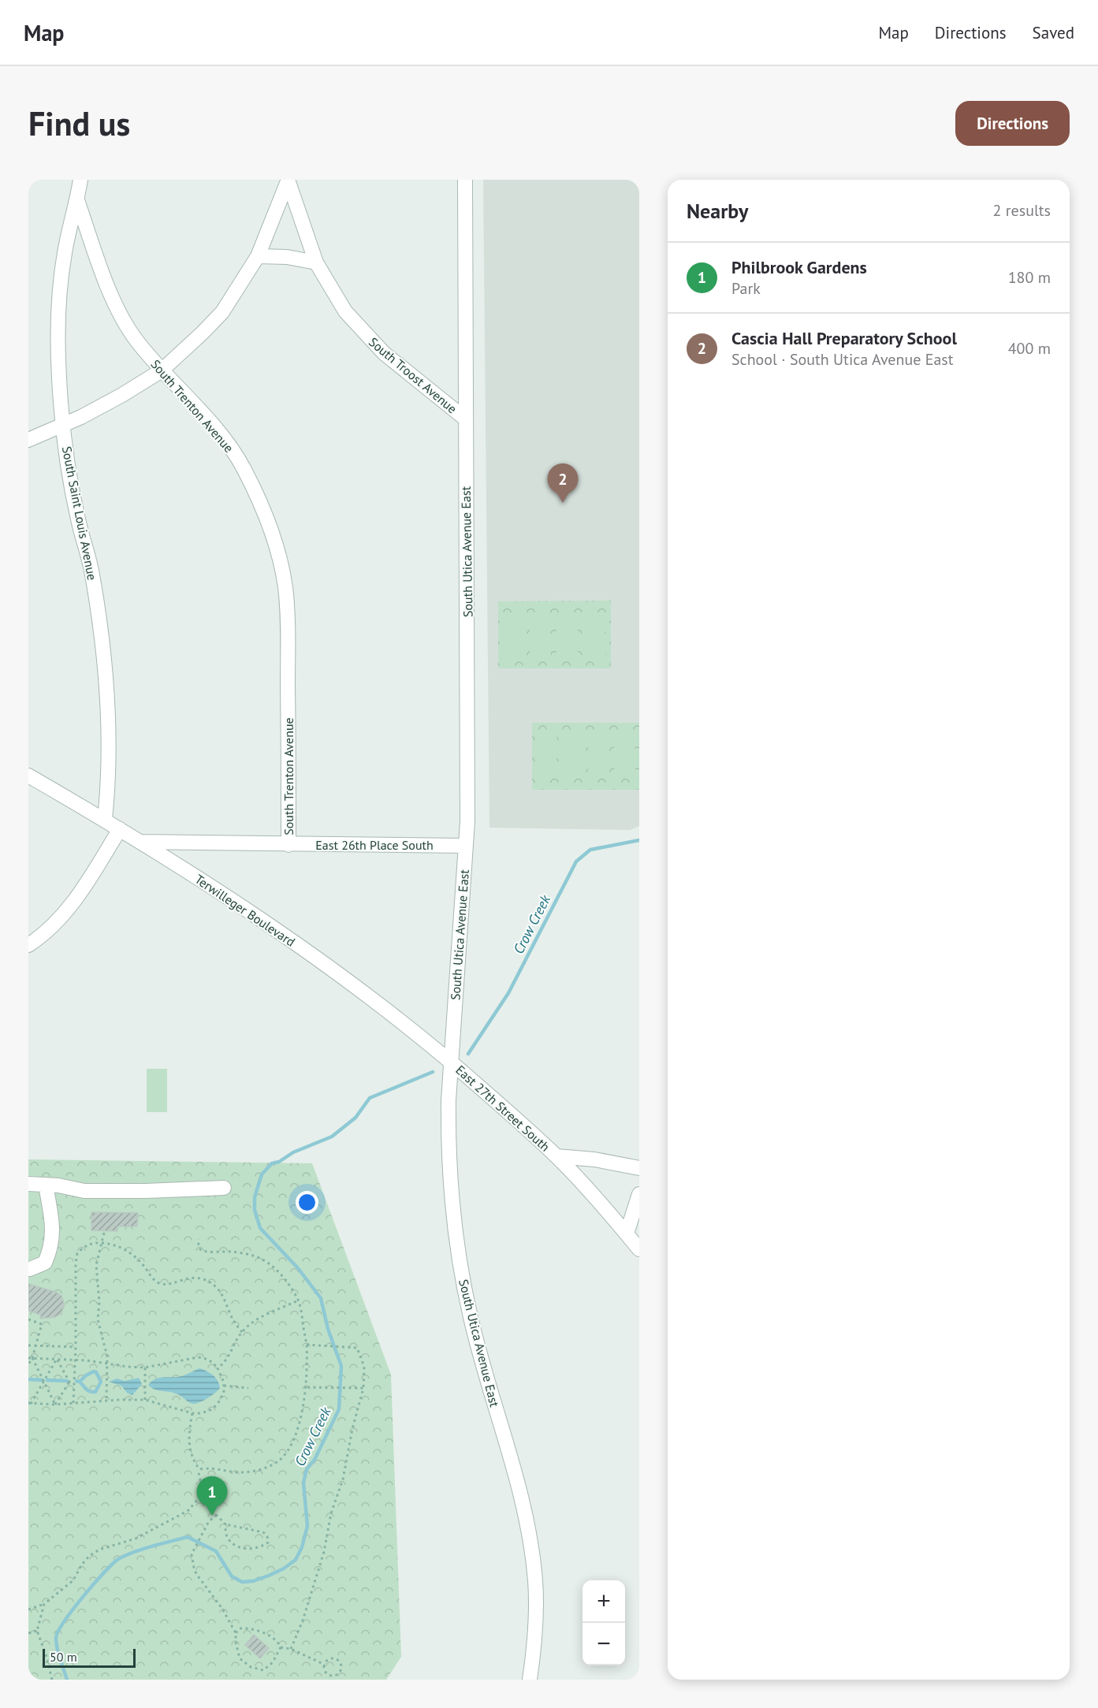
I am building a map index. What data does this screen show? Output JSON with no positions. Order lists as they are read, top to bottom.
{
  "streets": {
    "street": [
      "South Troost Avenue",
      "South Trenton Avenue",
      "South Saint Louis Avenue",
      "South Utica Avenue East",
      "East 26th Place South",
      "Terwilleger Boulevard",
      "East 27th Street South"
    ]
  },
  "crossings": [
    ["South Troost Avenue", "South Utica Avenue East"],
    ["South Trenton Avenue", "South Saint Louis Avenue"],
    ["South Trenton Avenue", "East 26th Place South"],
    ["South Saint Louis Avenue", "Terwilleger Boulevard"],
    ["South Utica Avenue East", "East 26th Place South"],
    ["South Utica Avenue East", "Terwilleger Boulevard"],
    ["South Utica Avenue East", "East 27th Street South"],
    ["East 26th Place South", "Terwilleger Boulevard"],
    ["Terwilleger Boulevard", "East 27th Street South"]
  ],
  "water": ["Crow Creek"],
  "scale_bar": "50 m",
  "page": {
    "header": "Map",
    "nav": ["Map", "Directions", "Saved"],
    "buttons": "Directions",
    "title": "Find us",
    "heading": ["Nearby", "2 results"],
    "list": [
      {
        "mark": "1",
        "name": "Philbrook Gardens",
        "note": "Park",
        "value": "180 m"
      },
      {
        "mark": "2",
        "name": "Cascia Hall Preparatory School",
        "note": "School · South Utica Avenue East",
        "value": "400 m"
      }
    ],
    "pins": ["2", "1"],
    "map_buttons": ["+", "−"],
    "scale": "50 m"
  }
}
